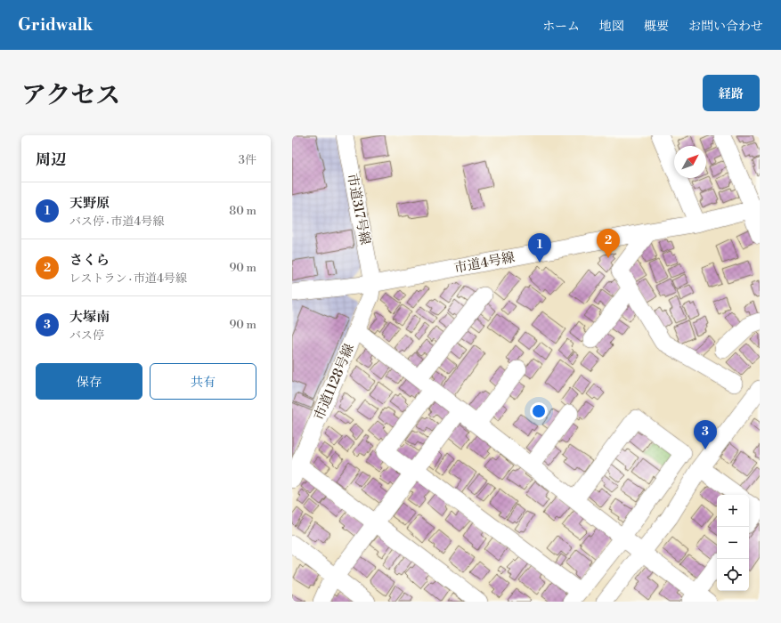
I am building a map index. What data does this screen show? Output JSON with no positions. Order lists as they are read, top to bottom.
{
  "streets": {
    "street": ["市道317号線", "市道4号線", "市道1128号線"]
  },
  "crossings": [
    ["市道317号線", "市道4号線"],
    ["市道317号線", "市道1128号線"],
    ["市道4号線", "市道1128号線"]
  ],
  "north": "top right",
  "page": {
    "header": "Gridwalk",
    "nav": [
      "ホーム",
      "地図",
      "概要",
      "お問い合わせ"
    ],
    "title": "アクセス",
    "buttons": [
      "経路",
      ["保存", "共有"]
    ],
    "heading": ["周辺", "3件"],
    "list": [
      {
        "mark": "1",
        "name": "天野原",
        "note": "バス停 · 市道4号線",
        "value": "80 m"
      },
      {
        "mark": "2",
        "name": "さくら",
        "note": "レストラン · 市道4号線",
        "value": "90 m"
      },
      {
        "mark": "3",
        "name": "大塚南",
        "note": "バス停",
        "value": "90 m"
      }
    ],
    "pins": ["2", "1", "3"],
    "map_buttons": ["+", "−"]
  }
}
